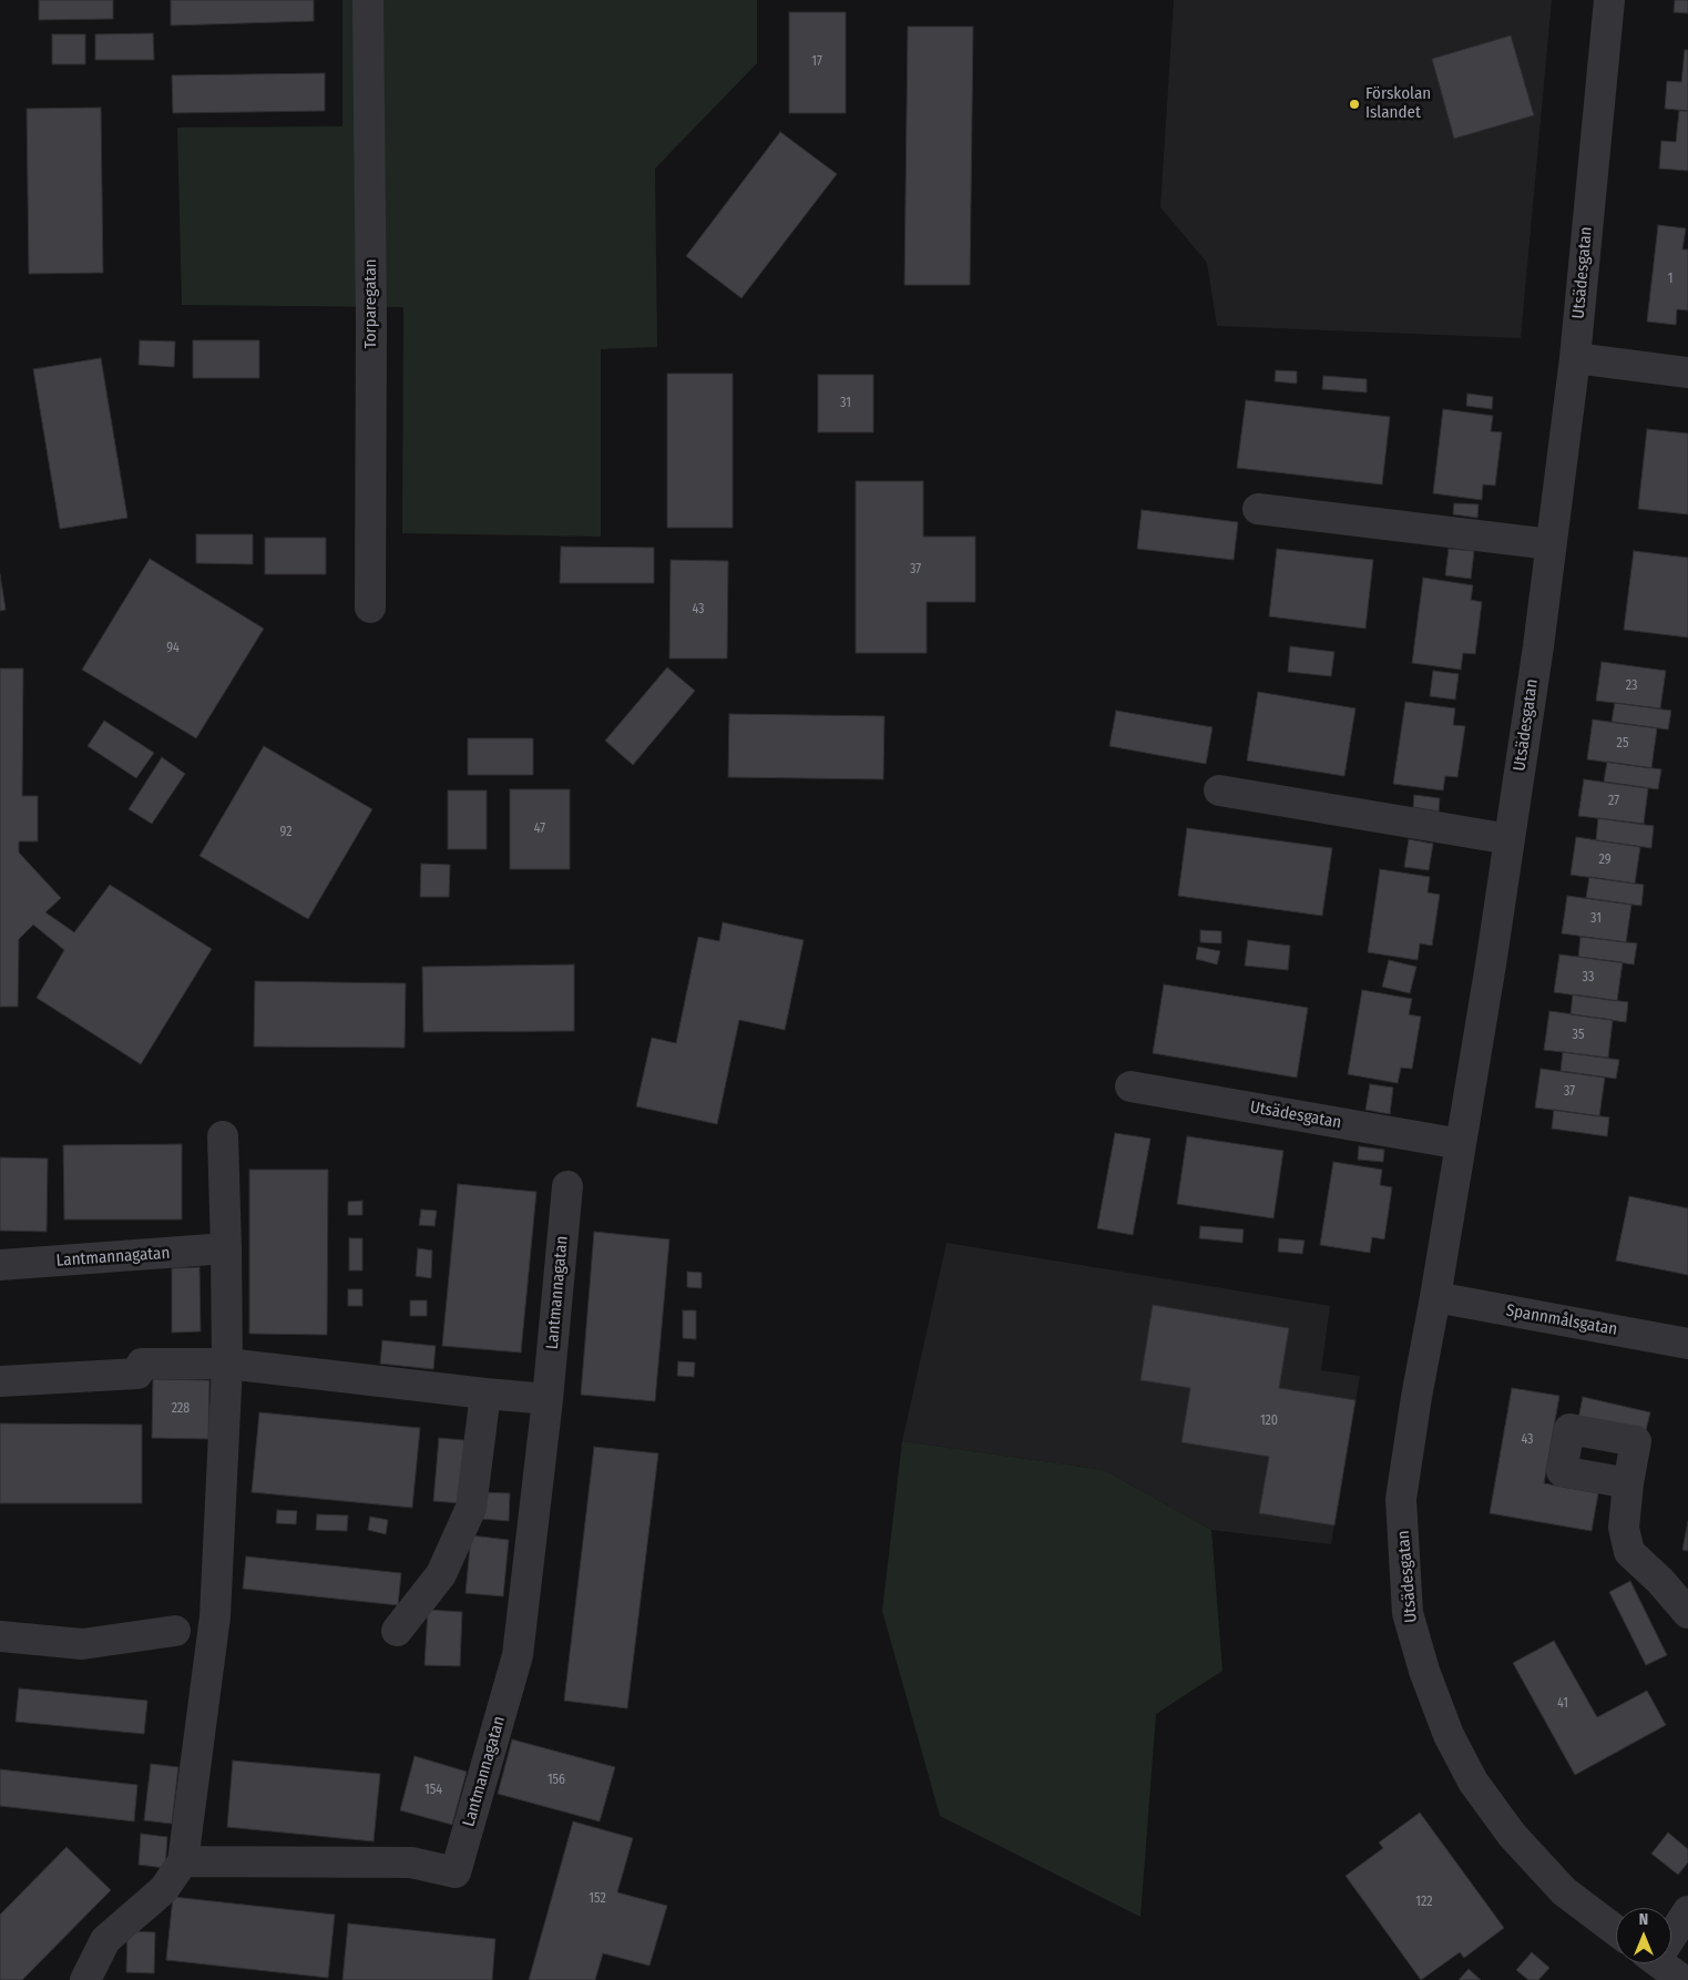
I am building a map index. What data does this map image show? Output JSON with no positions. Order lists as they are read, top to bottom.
{
  "streets": {
    "street": [
      "Utsädesgatan",
      "Torparegatan",
      "Lantmannagatan",
      "Spannmålsgatan"
    ]
  },
  "crossings": [
    ["Utsädesgatan", "Spannmålsgatan"]
  ],
  "places": ["Förskolan Islandet"],
  "house_numbers": [
    "17",
    "1",
    "31",
    "37",
    "43",
    "94",
    "23",
    "25",
    "27",
    "47",
    "92",
    "29",
    "31",
    "33",
    "35",
    "37",
    "228",
    "120",
    "43",
    "41",
    "156",
    "154",
    "152",
    "122"
  ],
  "north": "top"
}
